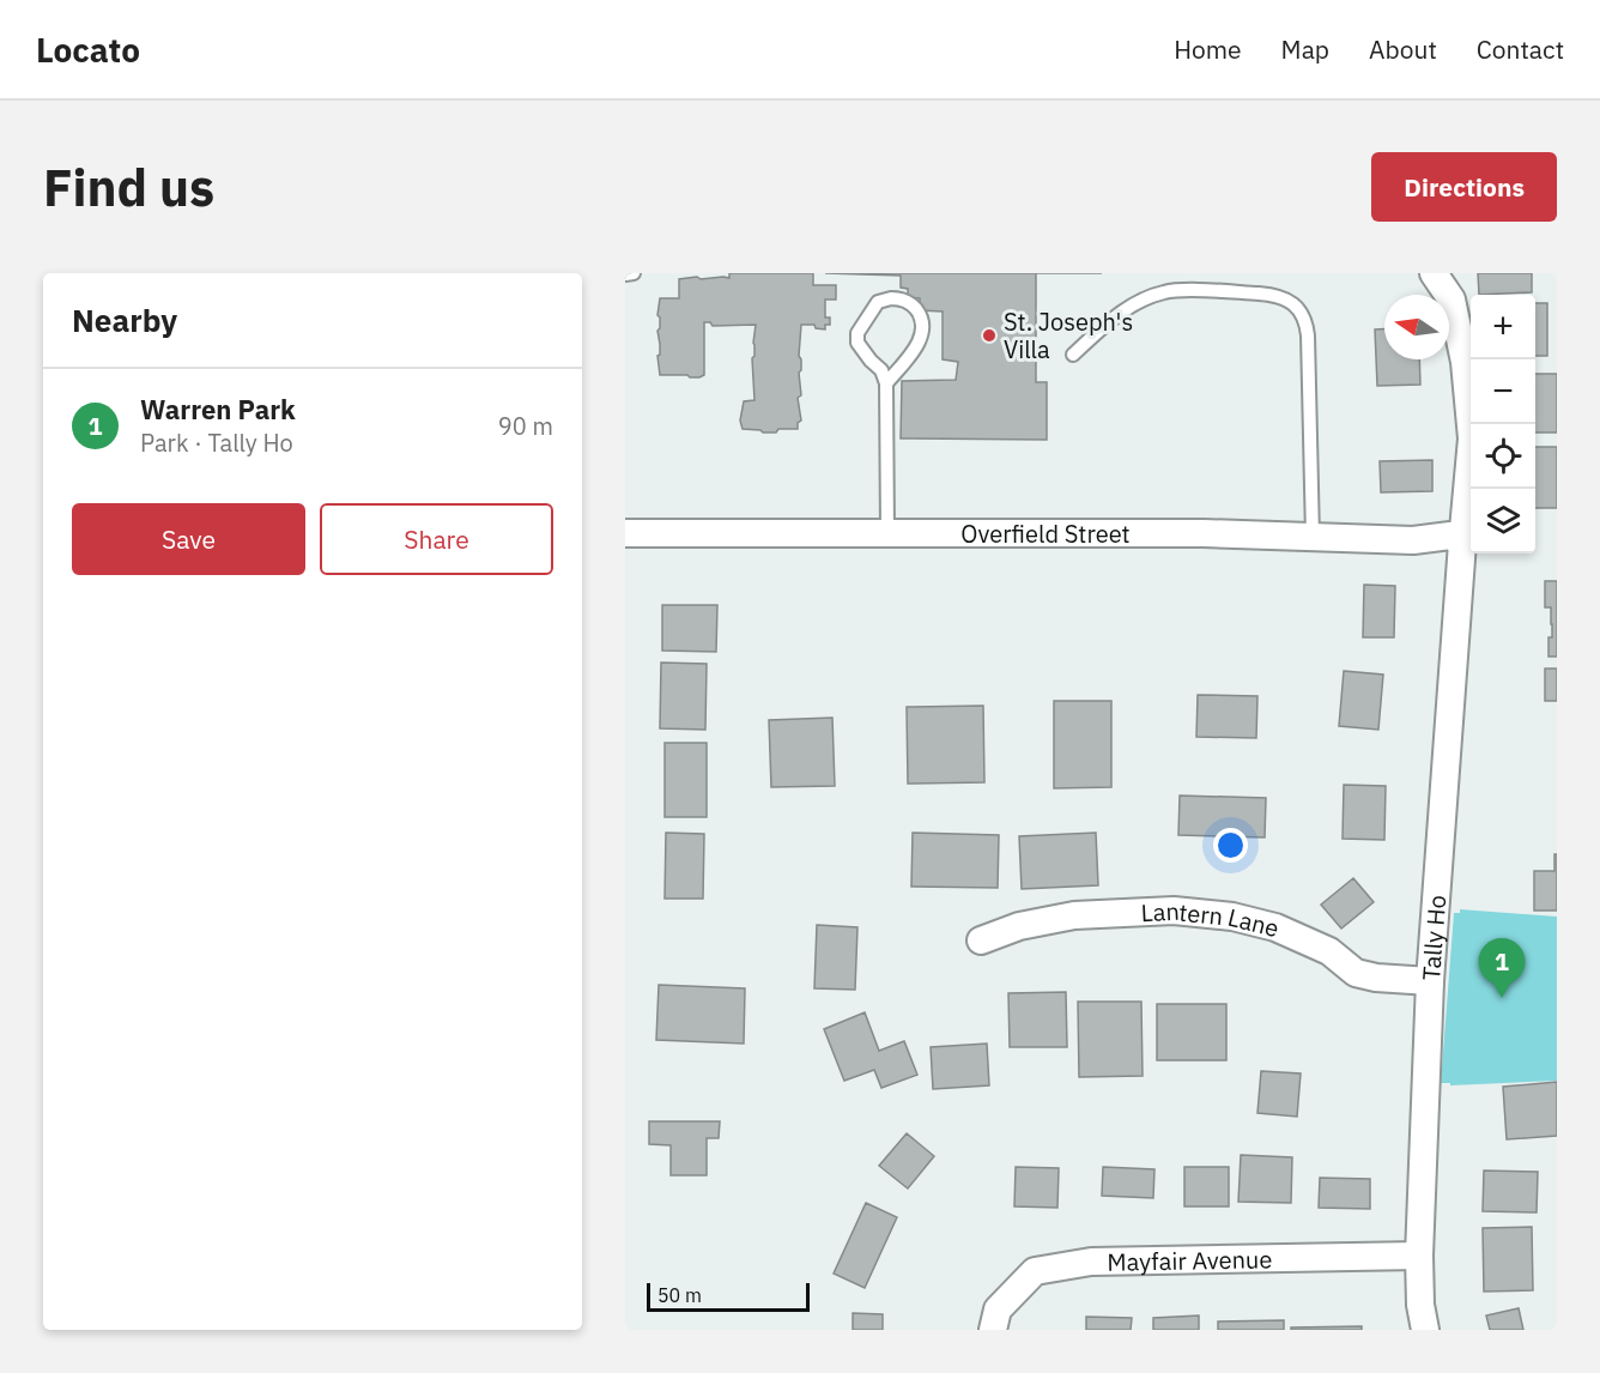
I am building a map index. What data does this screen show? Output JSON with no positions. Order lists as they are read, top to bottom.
{
  "streets": {
    "street": [
      "Overfield Street",
      "Lantern Lane",
      "Tally Ho",
      "Mayfair Avenue"
    ]
  },
  "crossings": [
    ["Overfield Street", "Tally Ho"],
    ["Lantern Lane", "Tally Ho"],
    ["Tally Ho", "Mayfair Avenue"]
  ],
  "places": ["St. Joseph's Villa"],
  "scale_bar": "50 m",
  "north": "left",
  "page": {
    "header": "Locato",
    "nav": [
      "Home",
      "Map",
      "About",
      "Contact"
    ],
    "buttons": [
      "Directions",
      ["Save", "Share"]
    ],
    "title": "Find us",
    "heading": "Nearby",
    "map_buttons": ["+", "−"],
    "list": [
      {
        "mark": "1",
        "name": "Warren Park",
        "note": "Park · Tally Ho",
        "value": "90 m"
      }
    ],
    "pins": "1",
    "scale": "50 m"
  }
}
